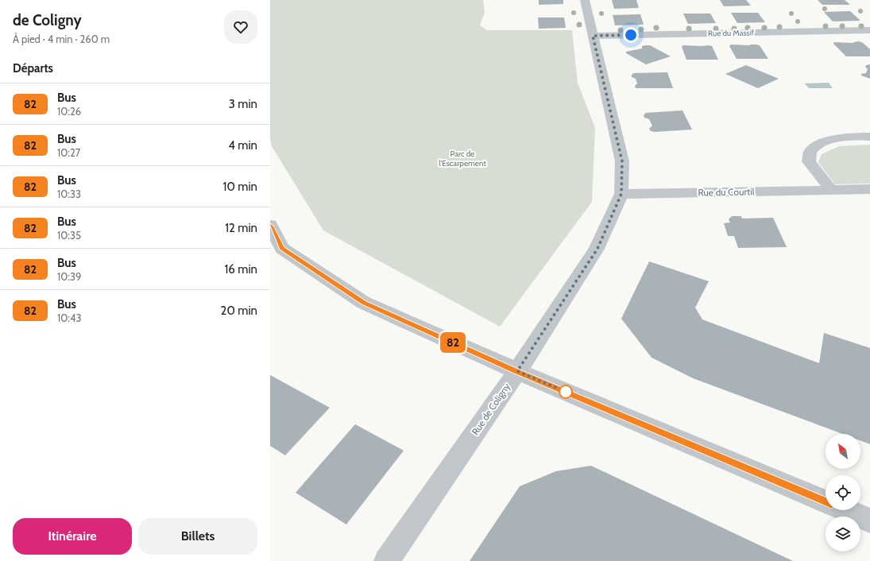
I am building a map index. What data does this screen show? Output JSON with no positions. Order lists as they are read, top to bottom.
{
  "streets": {
    "street": ["Rue du Massif", "Rue du Courtil", "Rue de Coligny"]
  },
  "crossings": [
    ["Rue du Massif", "Rue de Coligny"],
    ["Rue du Courtil", "Rue de Coligny"]
  ],
  "parks": ["Parc de l'Escarpement"],
  "lines": ["bus line 82"],
  "north": "top left",
  "page": {
    "heading": [
      ["de Coligny", "À pied · 4 min · 260 m"],
      "Départs"
    ],
    "on_map": "82",
    "list": [
      {
        "mark": "82",
        "name": "Bus",
        "note": "10:26",
        "value": "3 min"
      },
      {
        "mark": "82",
        "name": "Bus",
        "note": "10:27",
        "value": "4 min"
      },
      {
        "mark": "82",
        "name": "Bus",
        "note": "10:33",
        "value": "10 min"
      },
      {
        "mark": "82",
        "name": "Bus",
        "note": "10:35",
        "value": "12 min"
      },
      {
        "mark": "82",
        "name": "Bus",
        "note": "10:39",
        "value": "16 min"
      },
      {
        "mark": "82",
        "name": "Bus",
        "note": "10:43",
        "value": "20 min"
      }
    ],
    "buttons": ["Itinéraire", "Billets"]
  }
}
